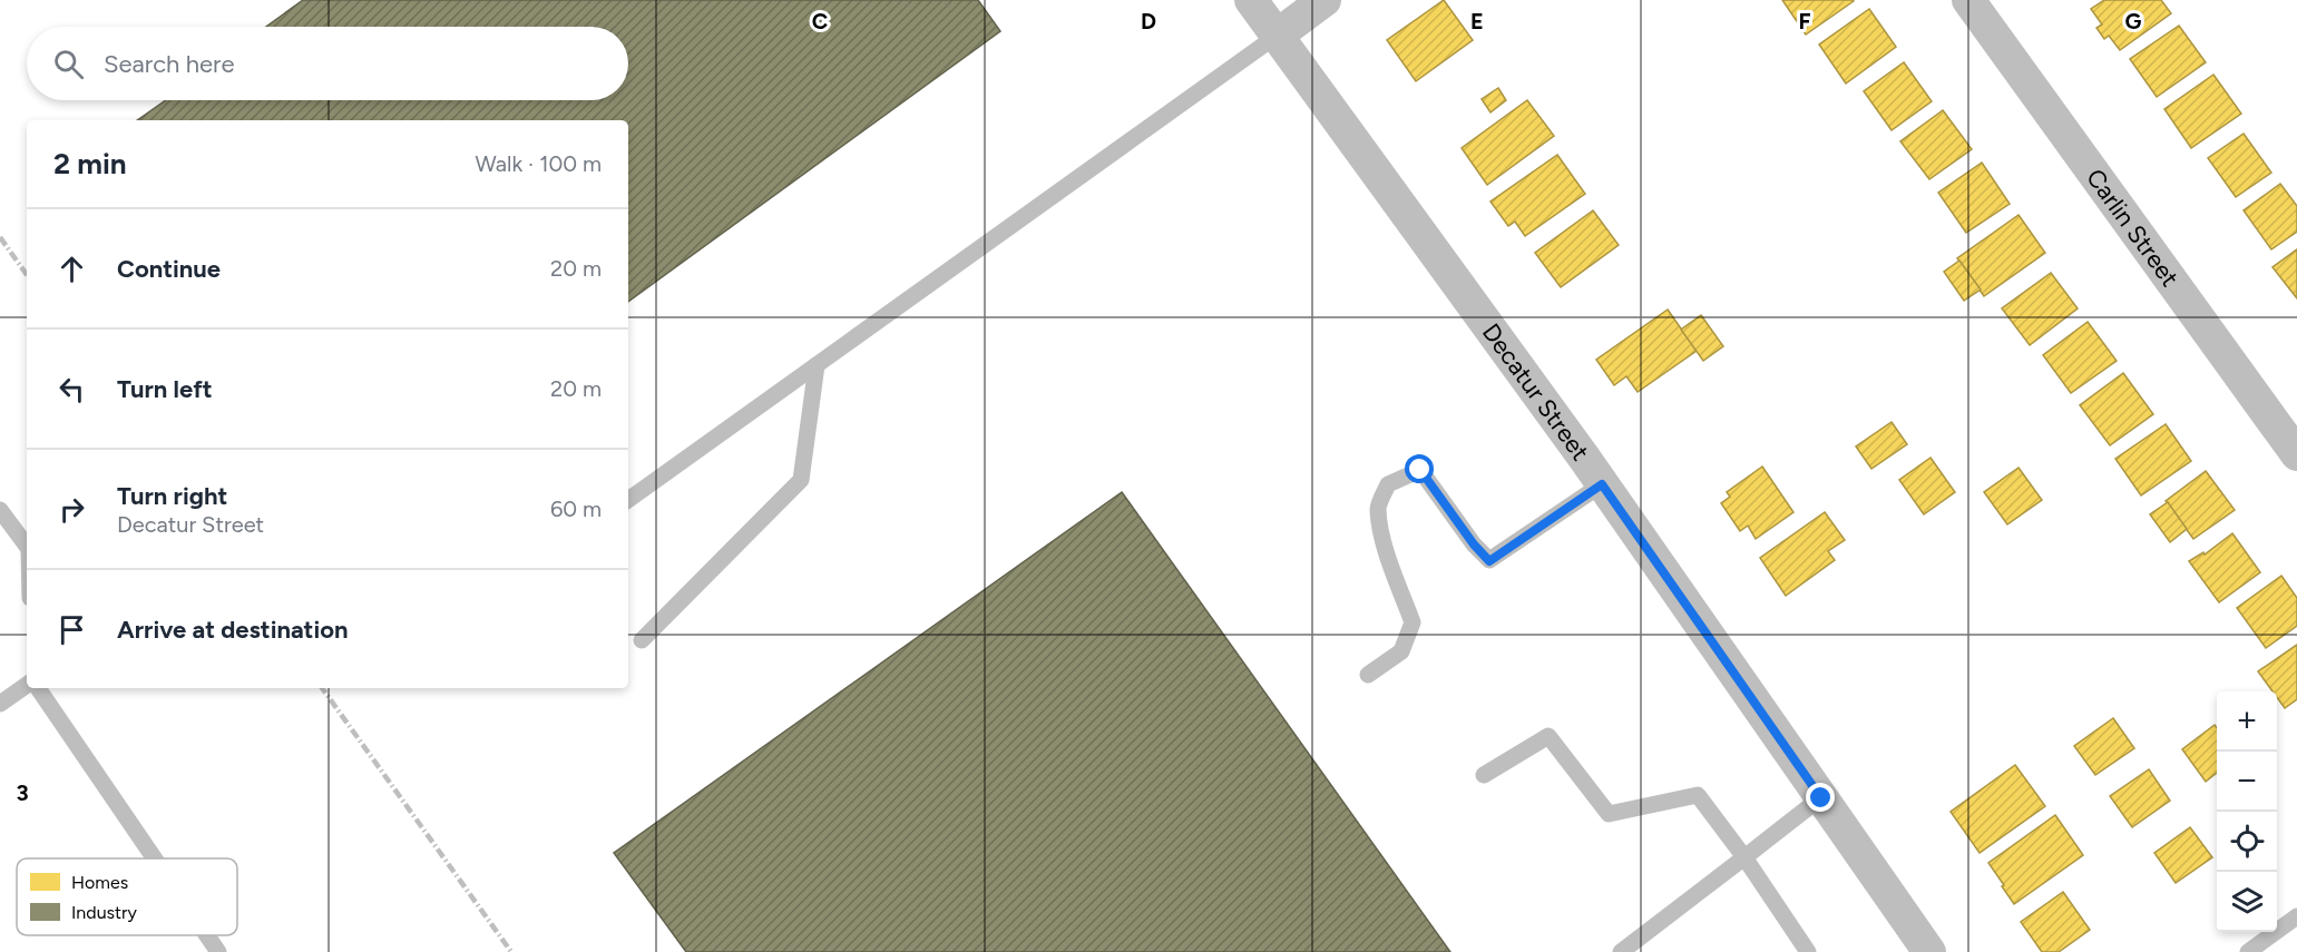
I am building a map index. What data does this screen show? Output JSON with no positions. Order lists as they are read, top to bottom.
{
  "streets": {
    "street": ["Carlin Street", "Decatur Street"]
  },
  "legend": ["Homes", "Industry"],
  "page": {
    "search": "Search here",
    "heading": ["2 min", "Walk · 100 m"],
    "list": [
      ["Continue", "20 m"],
      ["Turn left", "20 m"],
      ["Turn right", "Decatur Street", "60 m"],
      "Arrive at destination"
    ],
    "map_buttons": ["+", "−"]
  },
  "grid": {
    "columns": [
      "C",
      "D",
      "E",
      "F",
      "G"
    ],
    "rows": ["3"]
  }
}
